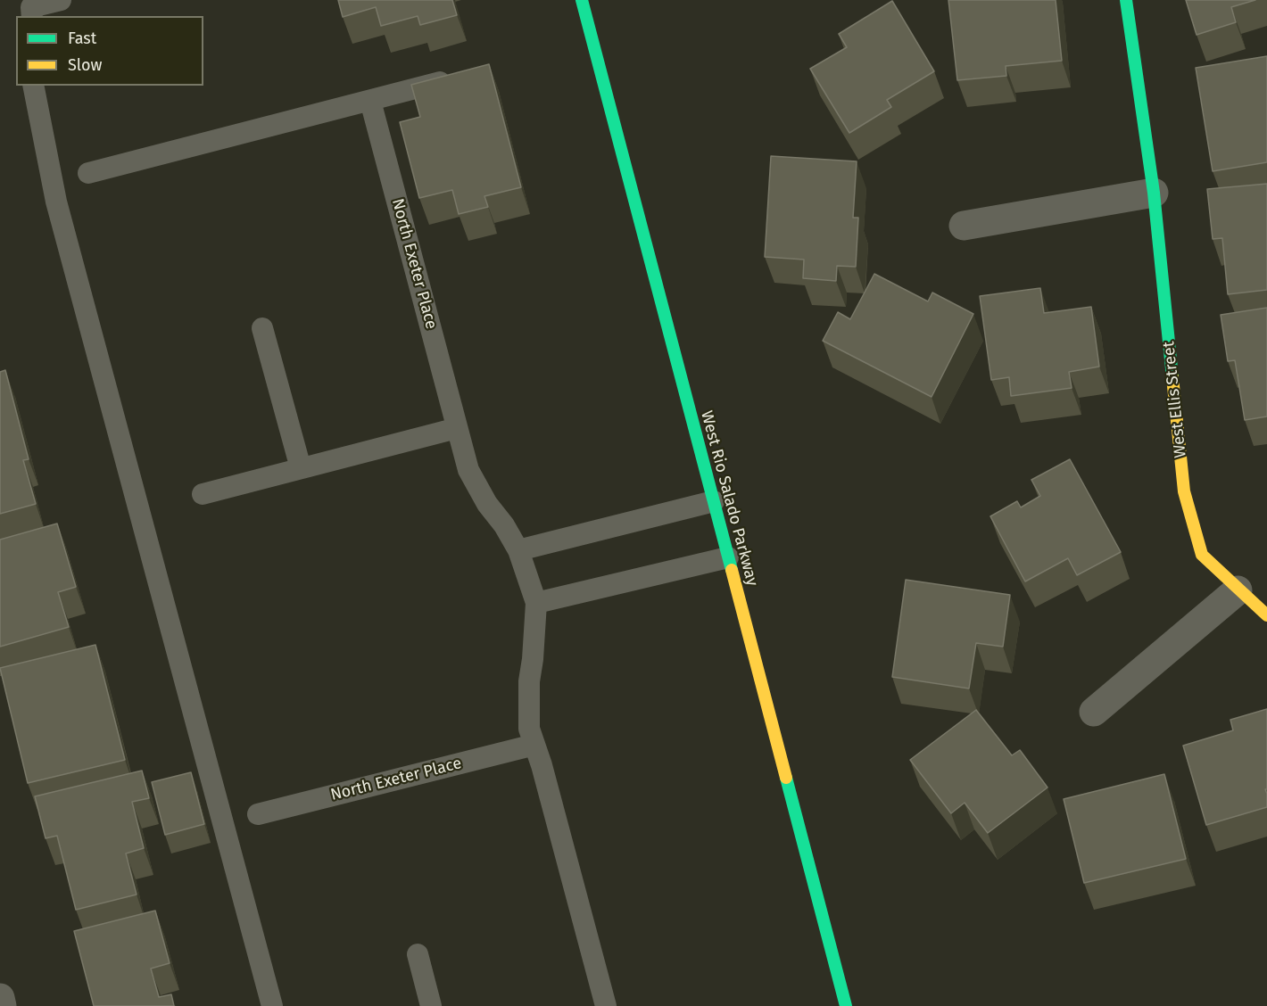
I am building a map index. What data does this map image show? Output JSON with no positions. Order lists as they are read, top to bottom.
{
  "streets": {
    "main road": ["West Ellis Street", "West Rio Salado Parkway"],
    "lane": ["North Exeter Place"]
  },
  "legend": ["Fast", "Slow"]
}
